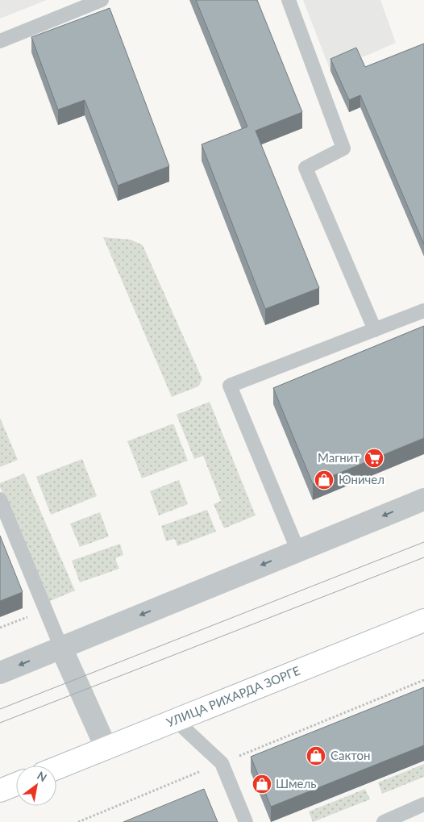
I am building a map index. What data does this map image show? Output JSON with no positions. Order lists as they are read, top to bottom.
{
  "streets": {
    "main road": ["УЛИЦА РИХАРДА ЗОРГЕ"]
  },
  "places": {
    "supermarket": ["Магнит"],
    "shop": ["Юничел", "Сактон", "Шмель"]
  },
  "north": "top right"
}
